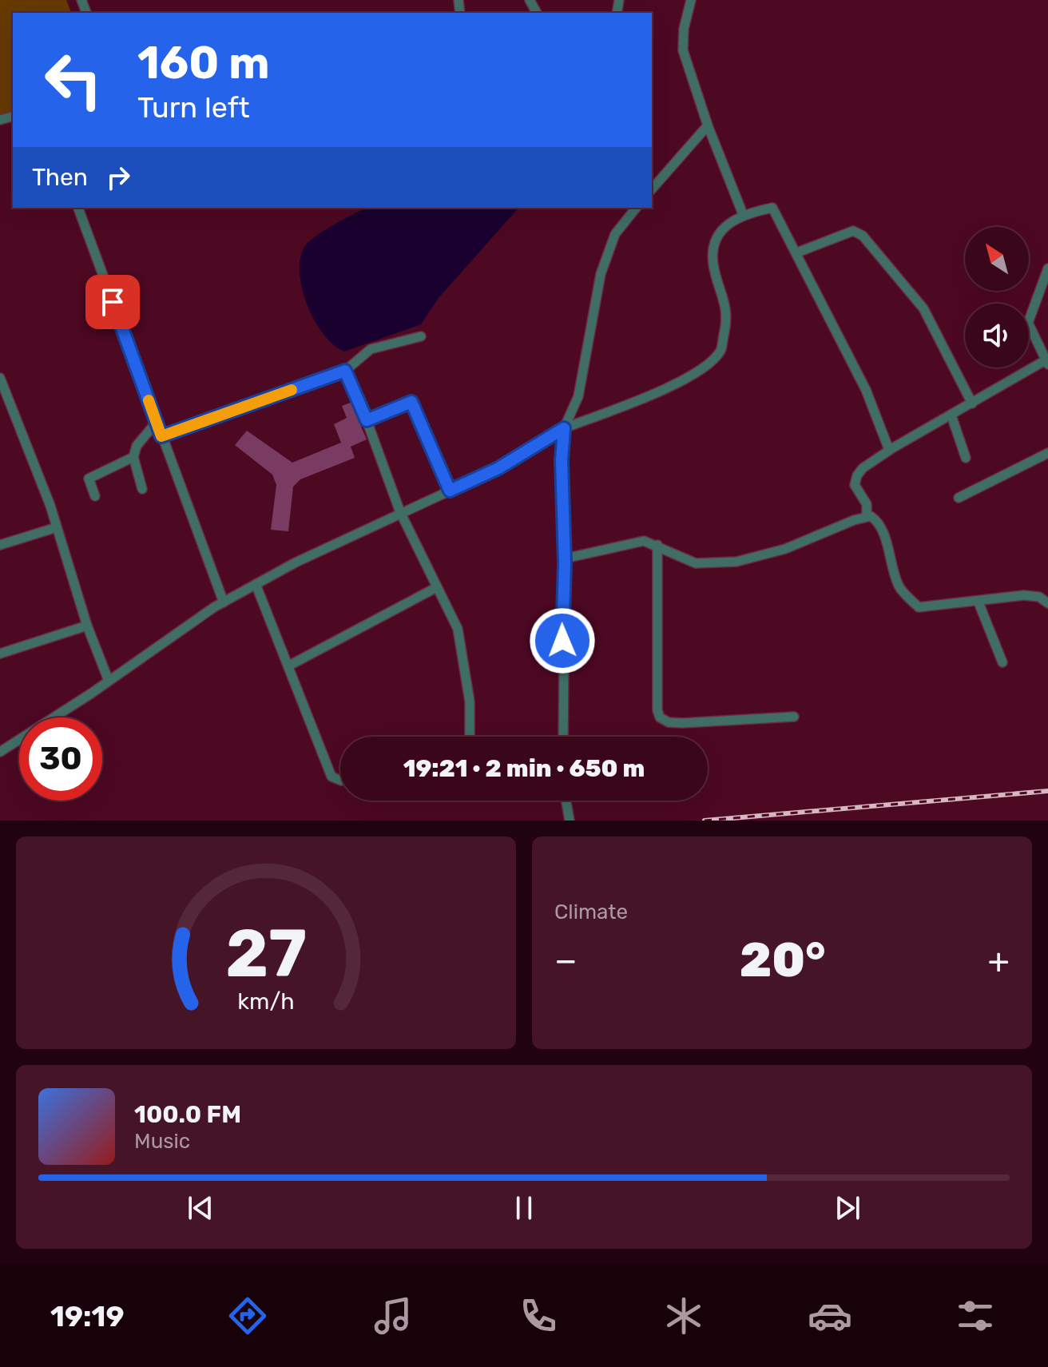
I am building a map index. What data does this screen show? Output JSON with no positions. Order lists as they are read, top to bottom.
{
  "north": "top left",
  "page": {
    "turn": ["160 m", "Turn left"],
    "then": "Then",
    "limit": "30",
    "trip": "19:21 · 2 min · 650 m",
    "tile": "Climate",
    "heat": ["−", "20°", "+"],
    "song": ["100.0 FM", "Music"],
    "tabs": "19:19",
    "gauge": ["27", "km/h"]
  }
}
